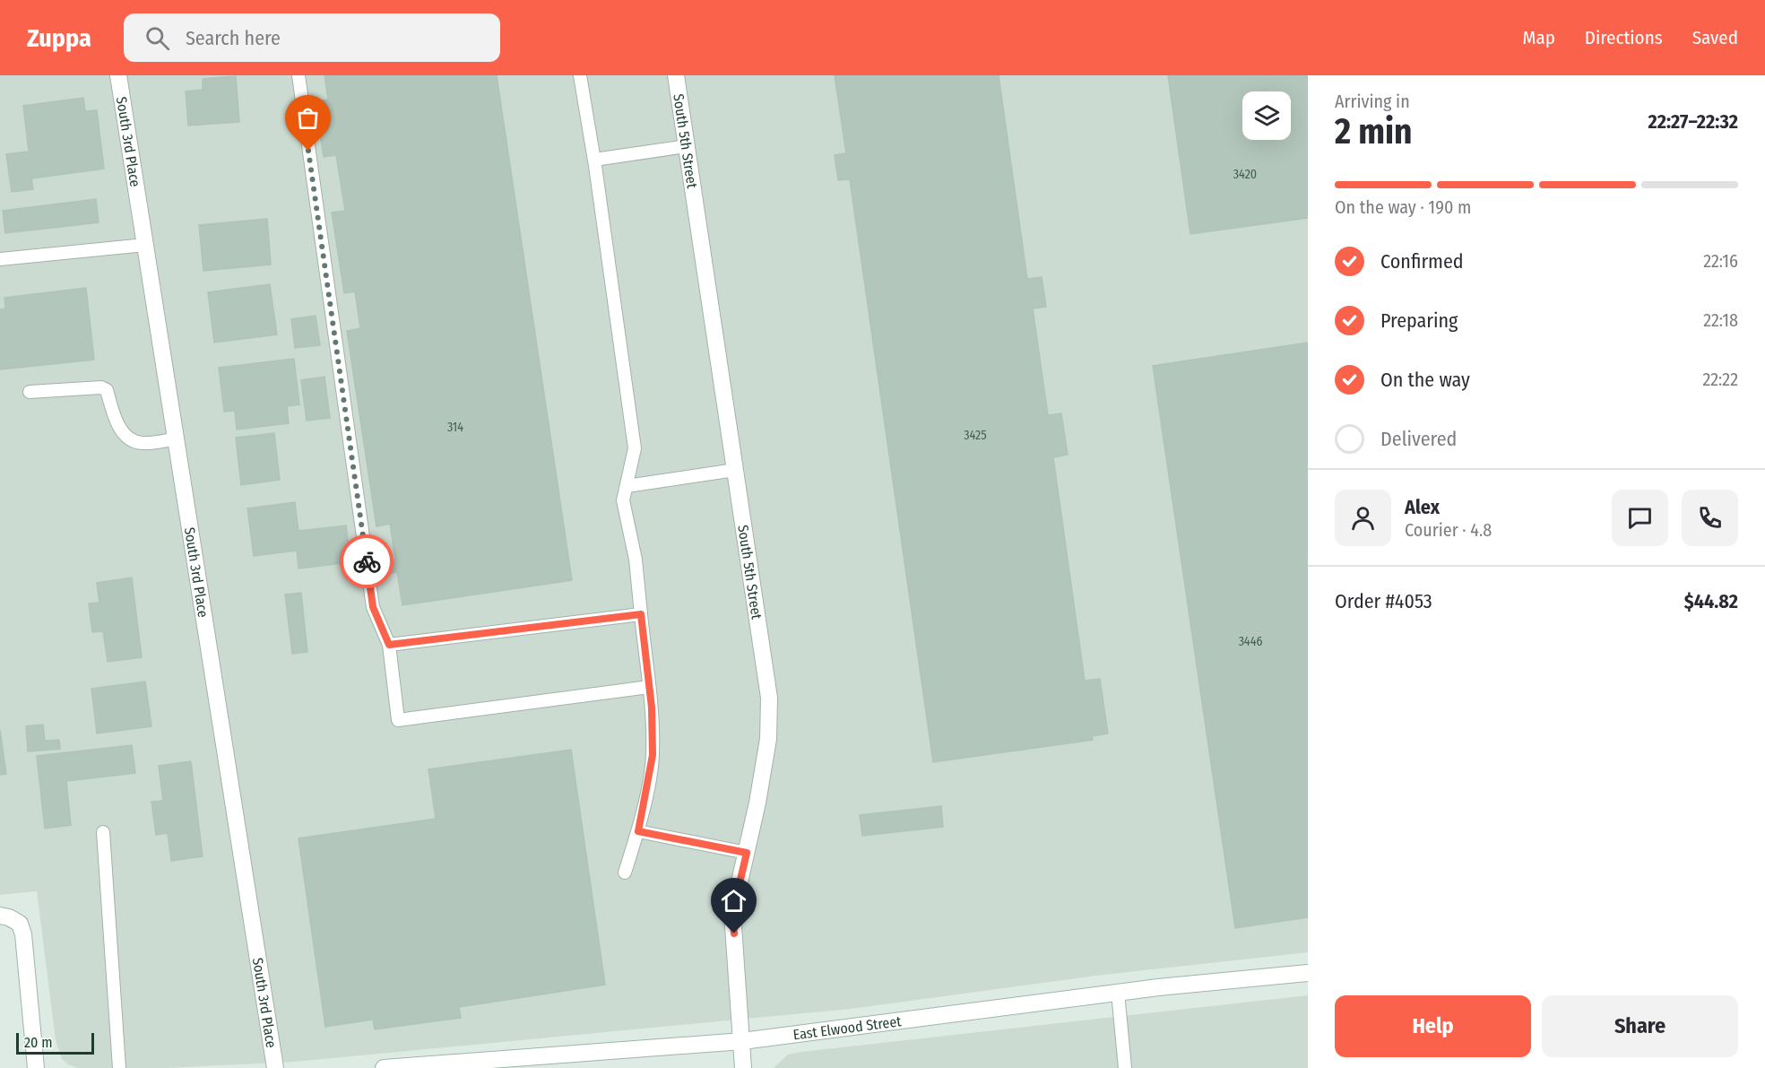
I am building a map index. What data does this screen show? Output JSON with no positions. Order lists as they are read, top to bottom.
{
  "streets": {
    "street": ["South 3rd Place", "South 5th Street", "East Elwood Street"]
  },
  "crossings": [
    ["South 5th Street", "East Elwood Street"]
  ],
  "house_numbers": [
    "3420",
    "314",
    "3425",
    "3446"
  ],
  "scale_bar": "20 m",
  "page": {
    "header": "Zuppa",
    "search": "Search here",
    "nav": ["Map", "Directions", "Saved"],
    "heading": ["2 min", "Arriving in", "22:27–22:32"],
    "panel": [
      "Alex",
      "Courier · 4.8",
      "Order #4053",
      "$44.82"
    ],
    "bar": "On the way · 190 m",
    "list": [
      ["Confirmed", "22:16"],
      ["Preparing", "22:18"],
      ["On the way", "22:22"],
      "Delivered"
    ],
    "buttons": ["Help", "Share"],
    "scale": "20 m"
  }
}
